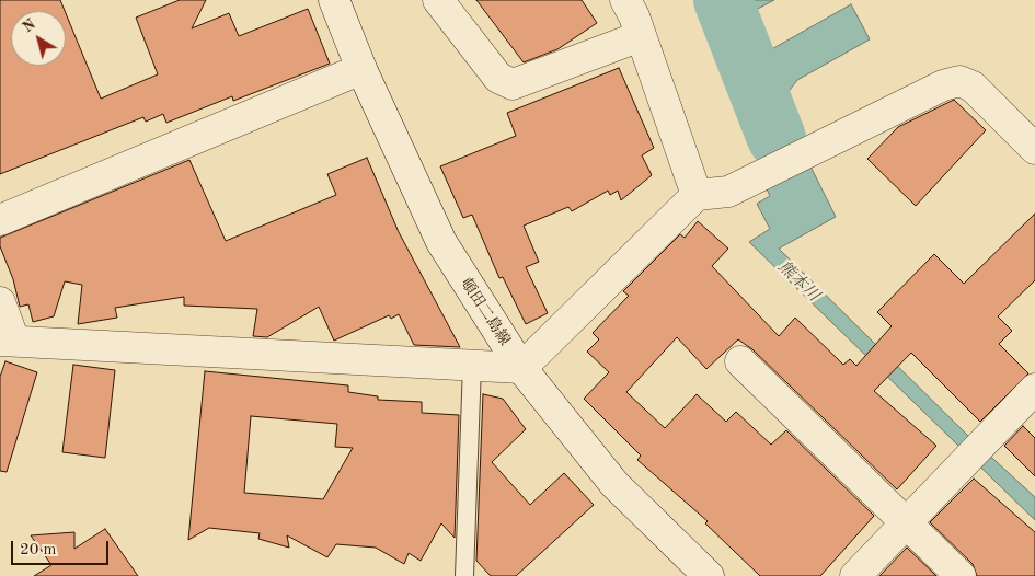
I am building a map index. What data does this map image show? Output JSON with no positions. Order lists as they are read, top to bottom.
{
  "streets": {
    "street": ["頓田二島線"]
  },
  "water": ["熊本川"],
  "scale_bar": "20 m",
  "north": "top left"
}
